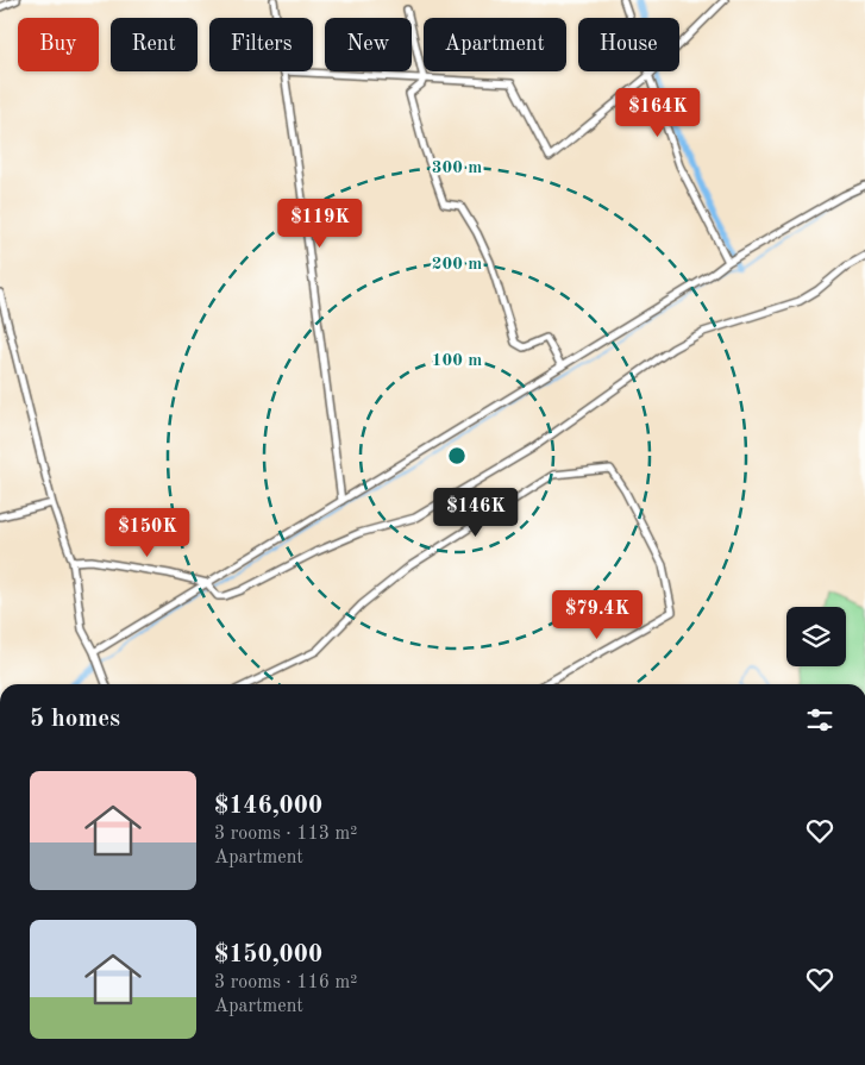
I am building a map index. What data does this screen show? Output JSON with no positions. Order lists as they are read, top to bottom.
{
  "page": {
    "chip": [
      "Buy",
      "Rent",
      "Filters",
      "New",
      "Apartment",
      "House"
    ],
    "price": [
      "$164K",
      "$119K",
      "$146K",
      "$150K",
      "$79.4K"
    ],
    "heading": "5 homes",
    "list": [
      {
        "name": "$146,000",
        "note": "3 rooms · 113 m² · Apartment"
      },
      {
        "name": "$150,000",
        "note": "3 rooms · 116 m² · Apartment"
      }
    ]
  },
  "rings": ["300 m", "200 m", "100 m"]
}
